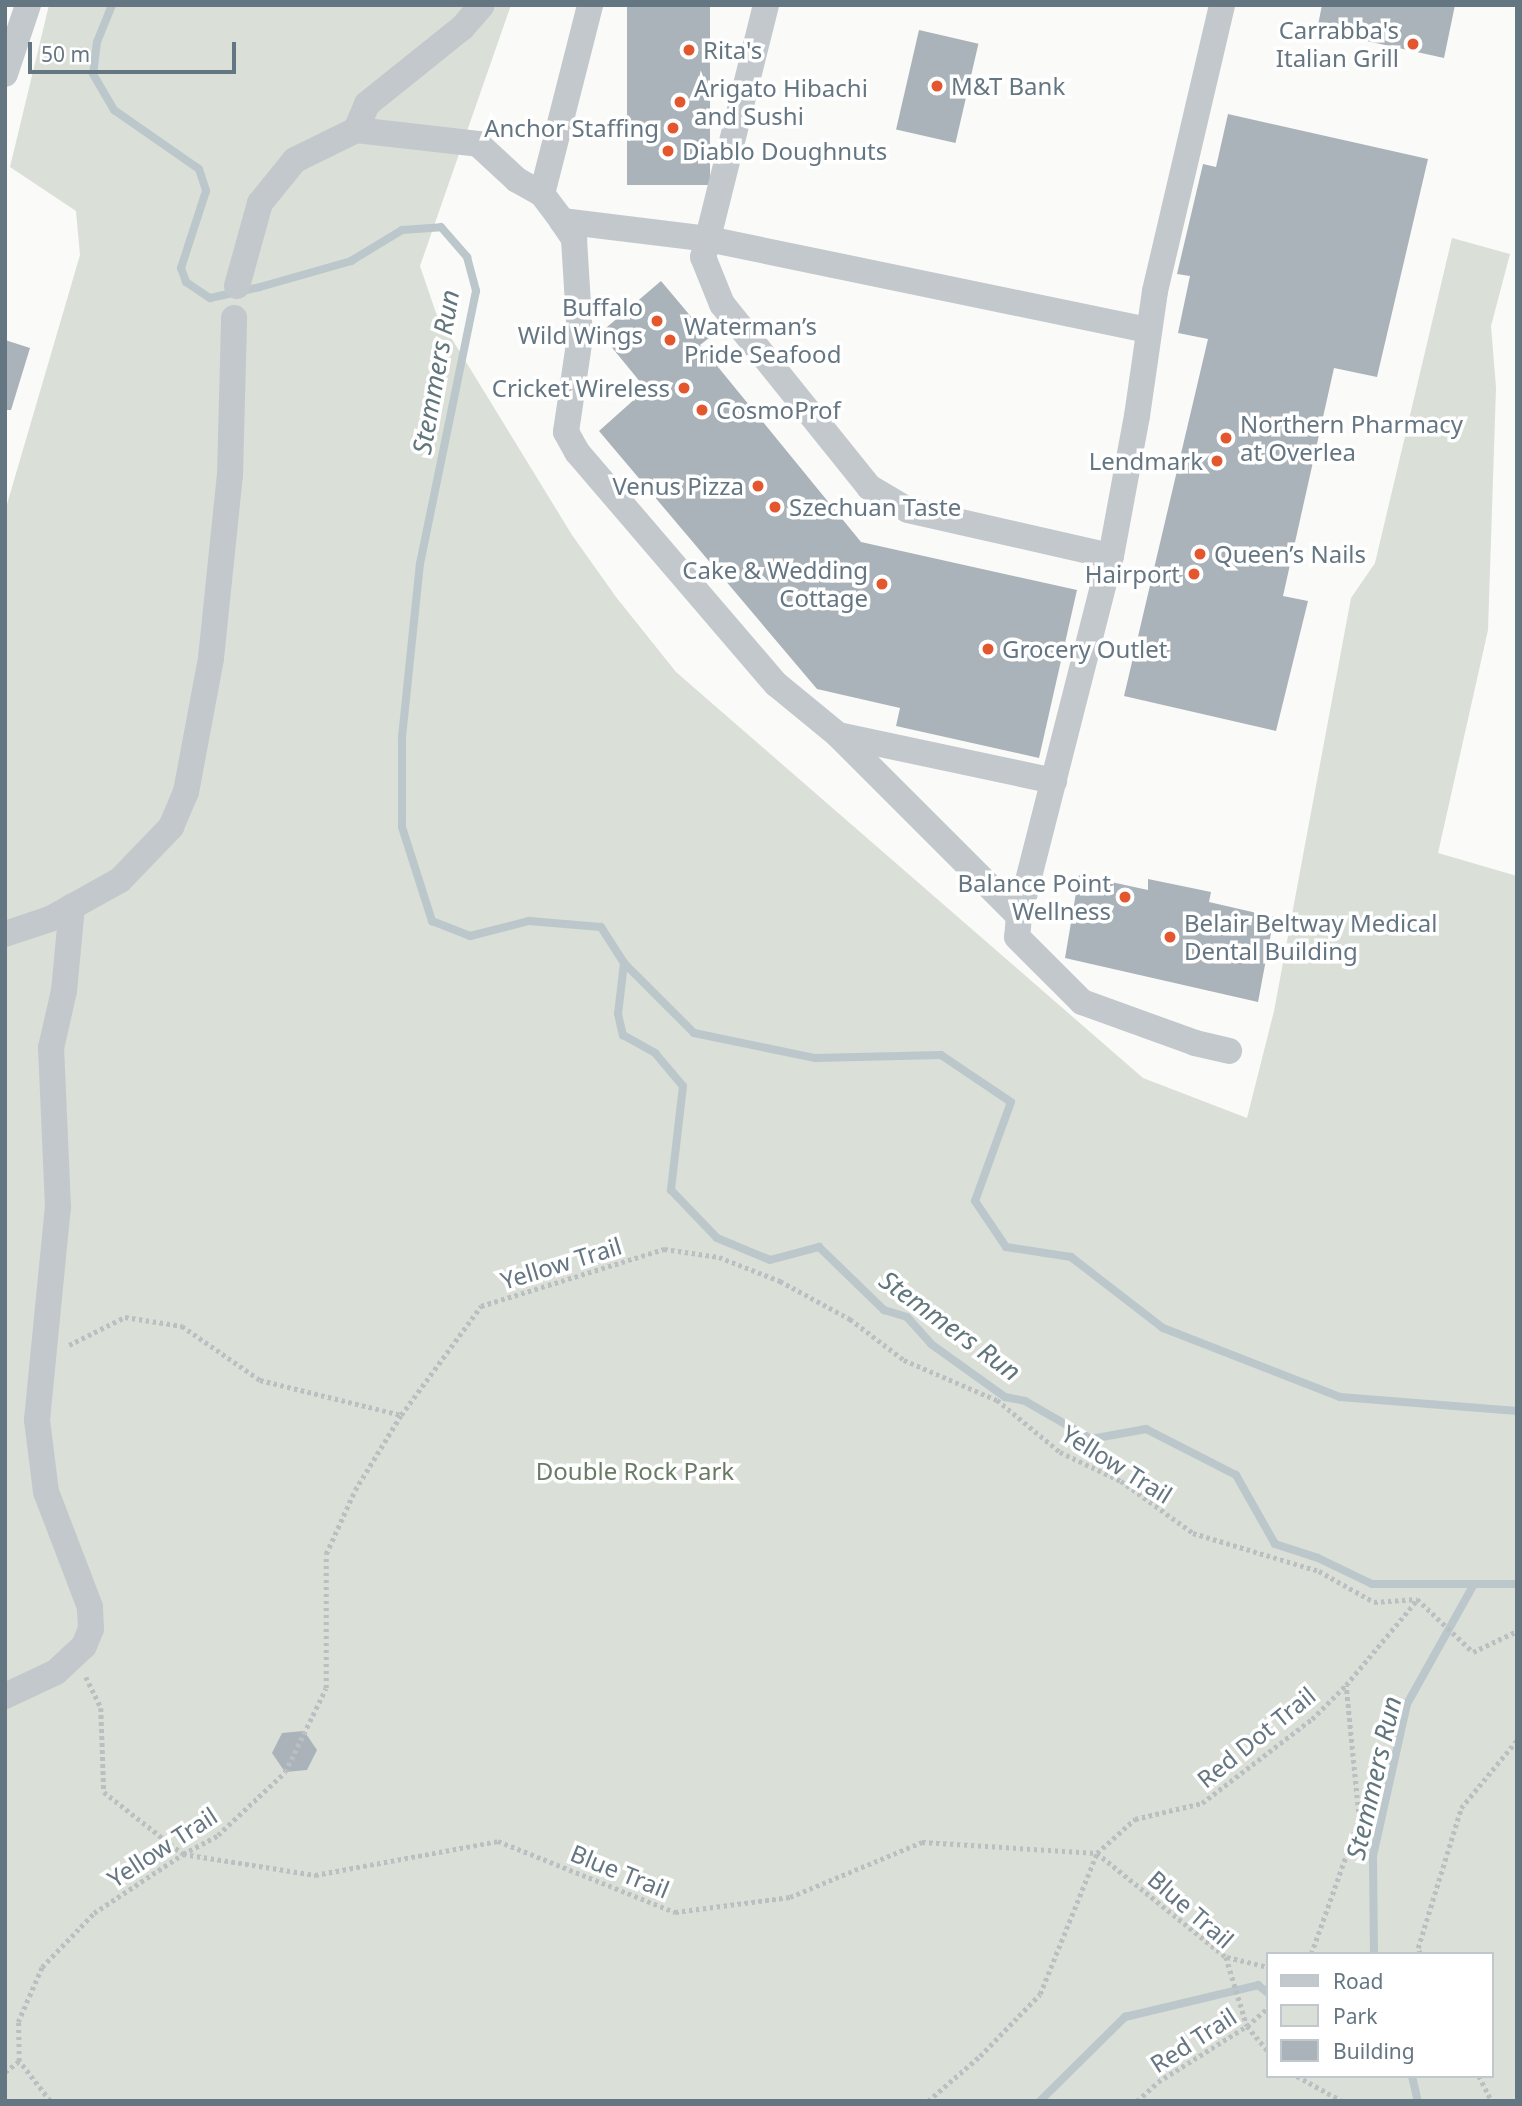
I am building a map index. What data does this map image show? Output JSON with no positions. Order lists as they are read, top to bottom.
{
  "streets": {
    "path": [
      "Yellow Trail",
      "Red Dot Trail",
      "Blue Trail",
      "Red Trail"
    ]
  },
  "crossings": [
    ["Yellow Trail", "Red Dot Trail"],
    ["Yellow Trail", "Blue Trail"],
    ["Red Dot Trail", "Blue Trail"],
    ["Blue Trail", "Red Trail"]
  ],
  "water": ["Stemmers Run"],
  "parks": ["Double Rock Park"],
  "places": [
    "Carrabba's Italian Grill",
    "Rita's",
    "M&T Bank",
    "Arigato Hibachi and Sushi",
    "Anchor Staffing",
    "Diablo Doughnuts",
    "Buffalo Wild Wings",
    "Waterman’s Pride Seafood",
    "Cricket Wireless",
    "CosmoProf",
    "Northern Pharmacy at Overlea",
    "Lendmark",
    "Venus Pizza",
    "Szechuan Taste",
    "Queen’s Nails",
    "Hairport",
    "Cake & Wedding Cottage",
    "Grocery Outlet",
    "Balance Point Wellness",
    "Belair Beltway Medical Dental Building"
  ],
  "legend": ["Road", "Park", "Building"],
  "scale_bar": "50 m"
}
